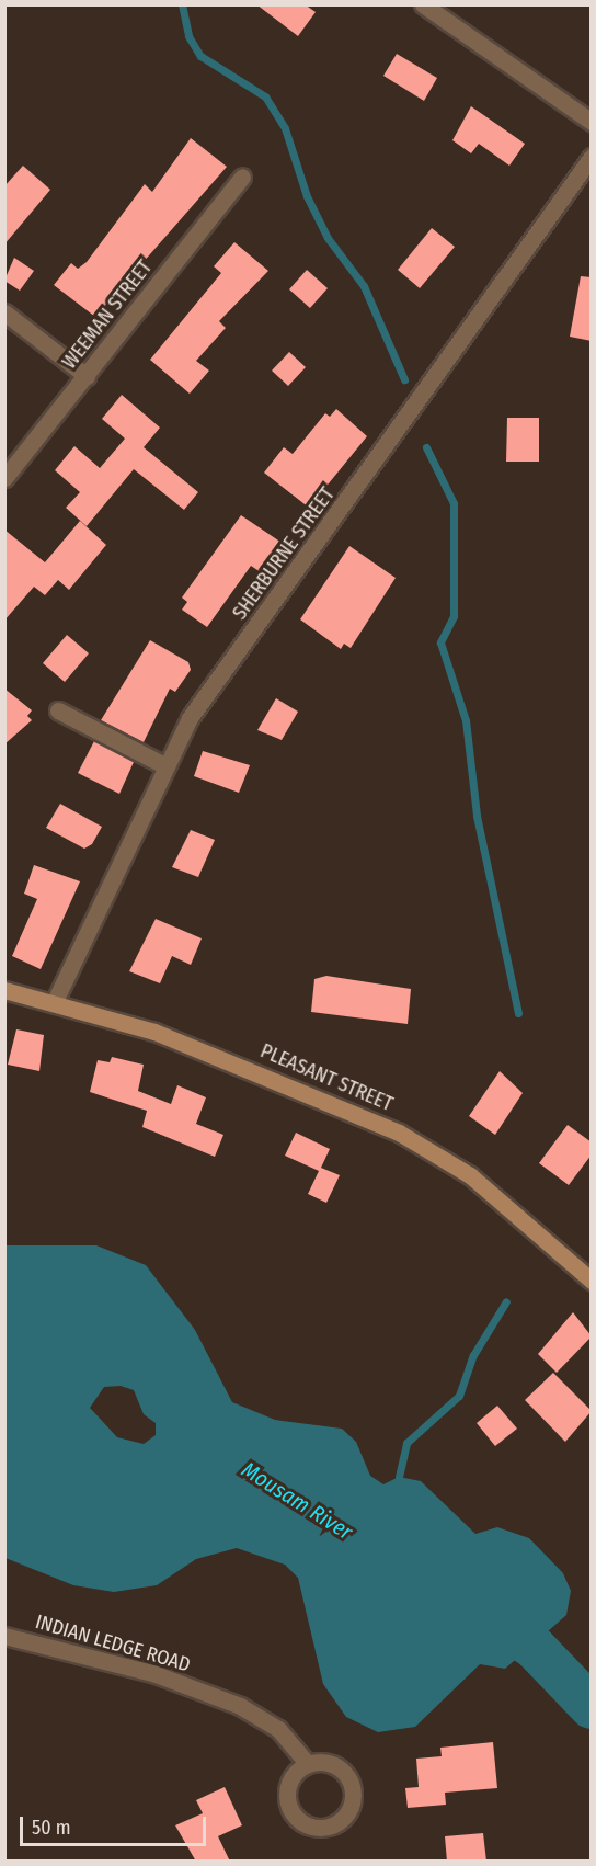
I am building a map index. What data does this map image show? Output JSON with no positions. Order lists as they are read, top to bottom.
{
  "streets": {
    "main road": ["PLEASANT STREET"],
    "street": ["WEEMAN STREET", "SHERBURNE STREET", "INDIAN LEDGE ROAD"]
  },
  "crossings": [
    ["SHERBURNE STREET", "PLEASANT STREET"]
  ],
  "water": ["Mousam River"],
  "scale_bar": "50 m"
}
